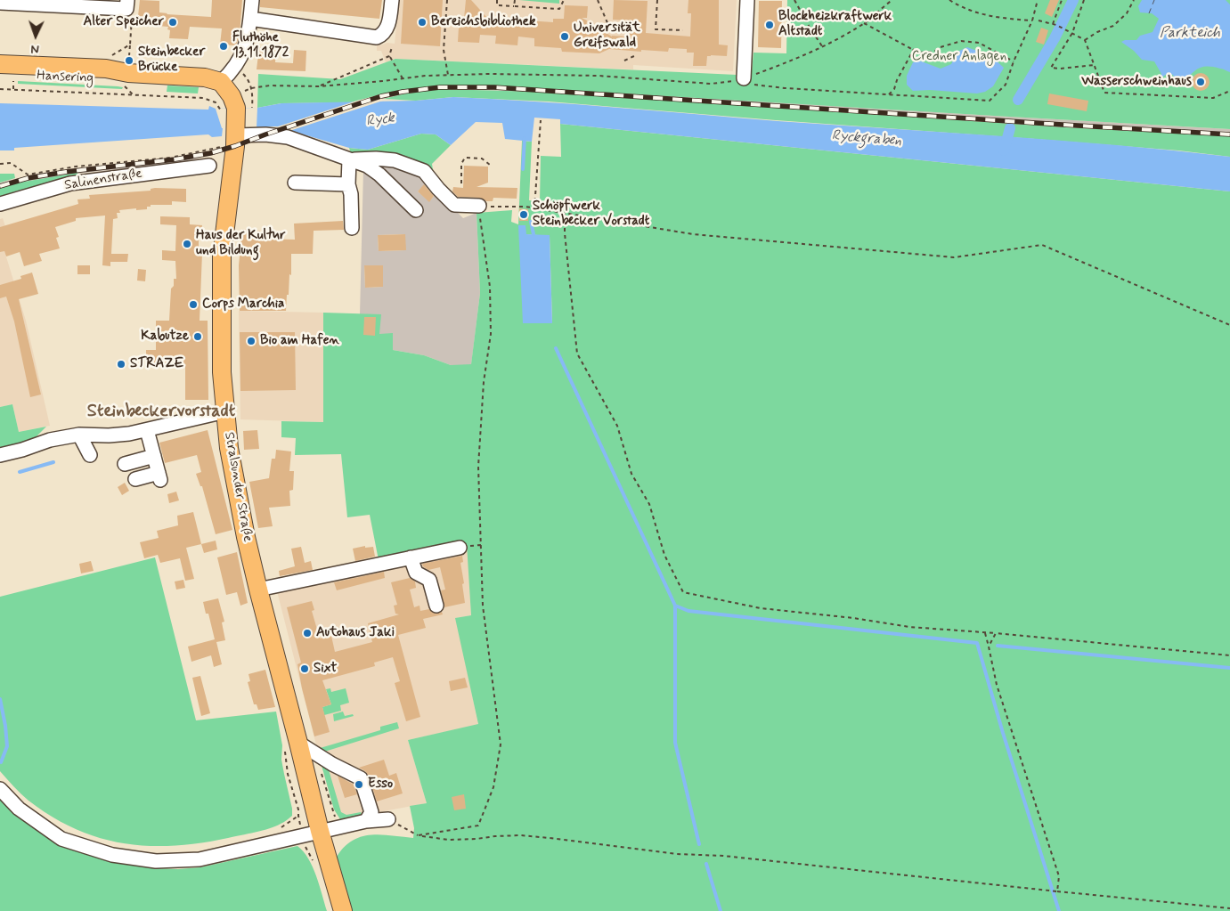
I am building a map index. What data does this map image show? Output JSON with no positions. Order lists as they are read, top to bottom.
{
  "streets": {
    "main road": ["Hansering", "Stralsunder Straße"],
    "street": ["Salinenstraße"]
  },
  "districts": ["Steinbeckervorstadt"],
  "water": ["Parkteich", "Ryck", "Ryckgraben"],
  "parks": ["Credner Anlagen"],
  "places": [
    "Alter Speicher",
    "Bereichsbibliothek",
    "Blockheizkraftwerk Altstadt",
    "Universität Greifswald",
    "Fluthöhe 13.11.1872",
    "Steinbecker Brücke",
    "Wasserschweinhaus",
    "Schöpfwerk Steinbecker Vorstadt",
    "Haus der Kultur und Bildung",
    "Corps Marchia",
    "Kabutze",
    "Bio am Hafen",
    "STRAZE",
    "Autohaus Jaki",
    "Sixt",
    "Esso"
  ],
  "north": "bottom"
}
